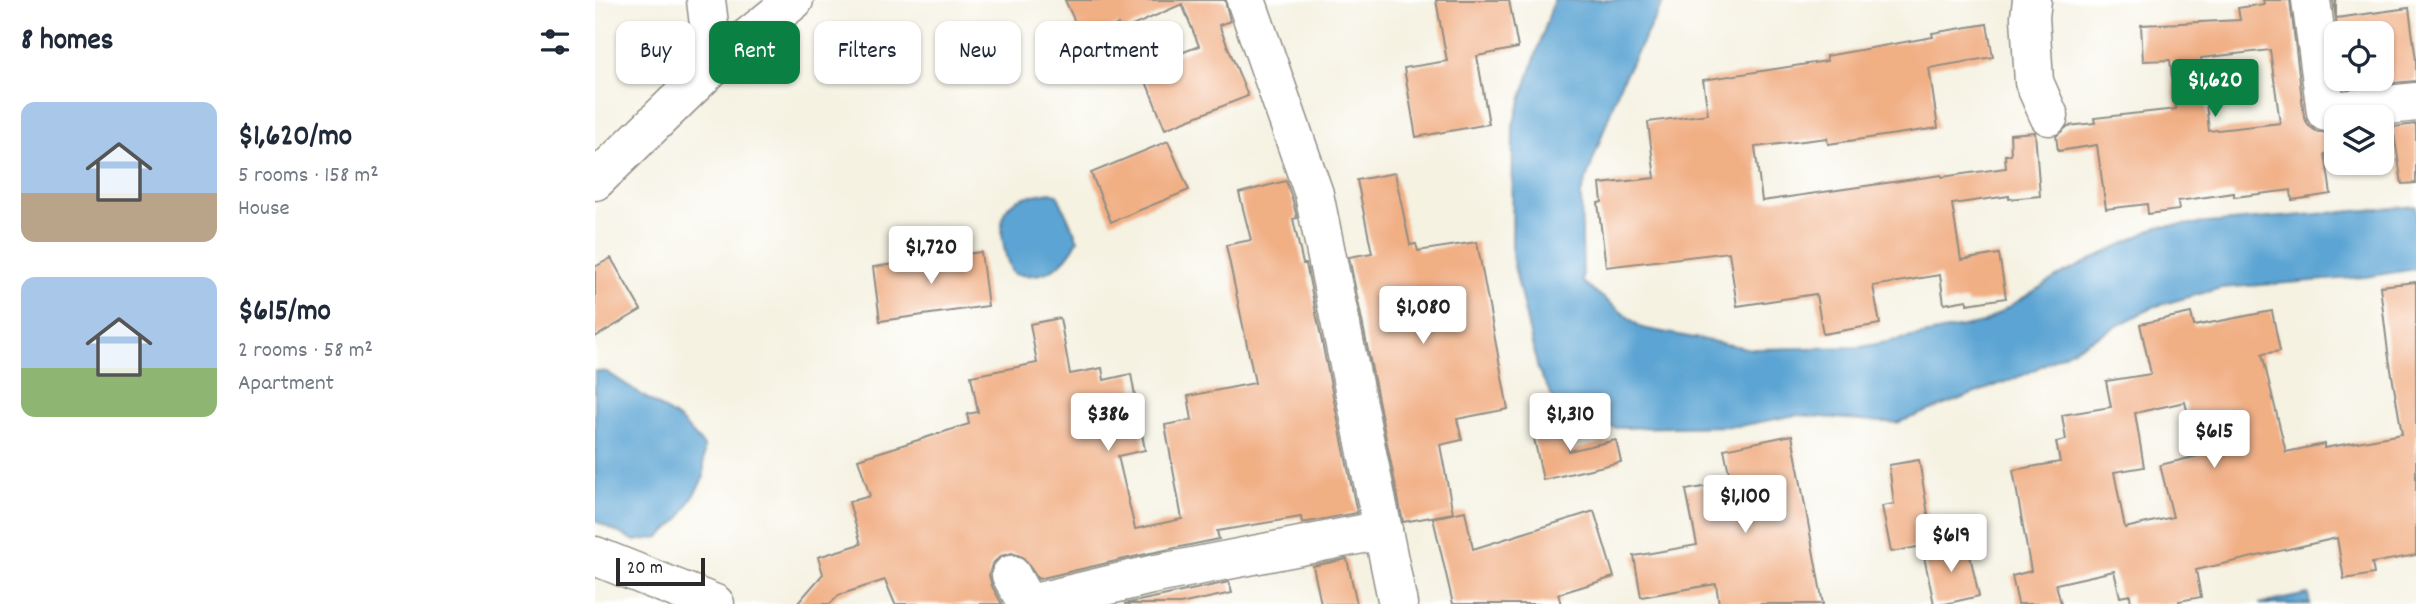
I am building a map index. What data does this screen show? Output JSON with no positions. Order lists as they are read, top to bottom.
{
  "scale_bar": "20 m",
  "page": {
    "heading": "8 homes",
    "chip": [
      "Buy",
      "Rent",
      "Filters",
      "New",
      "Apartment"
    ],
    "price": [
      "$1,620",
      "$1,720",
      "$1,080",
      "$386",
      "$1,310",
      "$615",
      "$1,100",
      "$619"
    ],
    "list": [
      {
        "name": "$1,620/mo",
        "note": "5 rooms · 158 m² · House"
      },
      {
        "name": "$615/mo",
        "note": "2 rooms · 58 m² · Apartment"
      }
    ],
    "scale": "20 m"
  }
}
